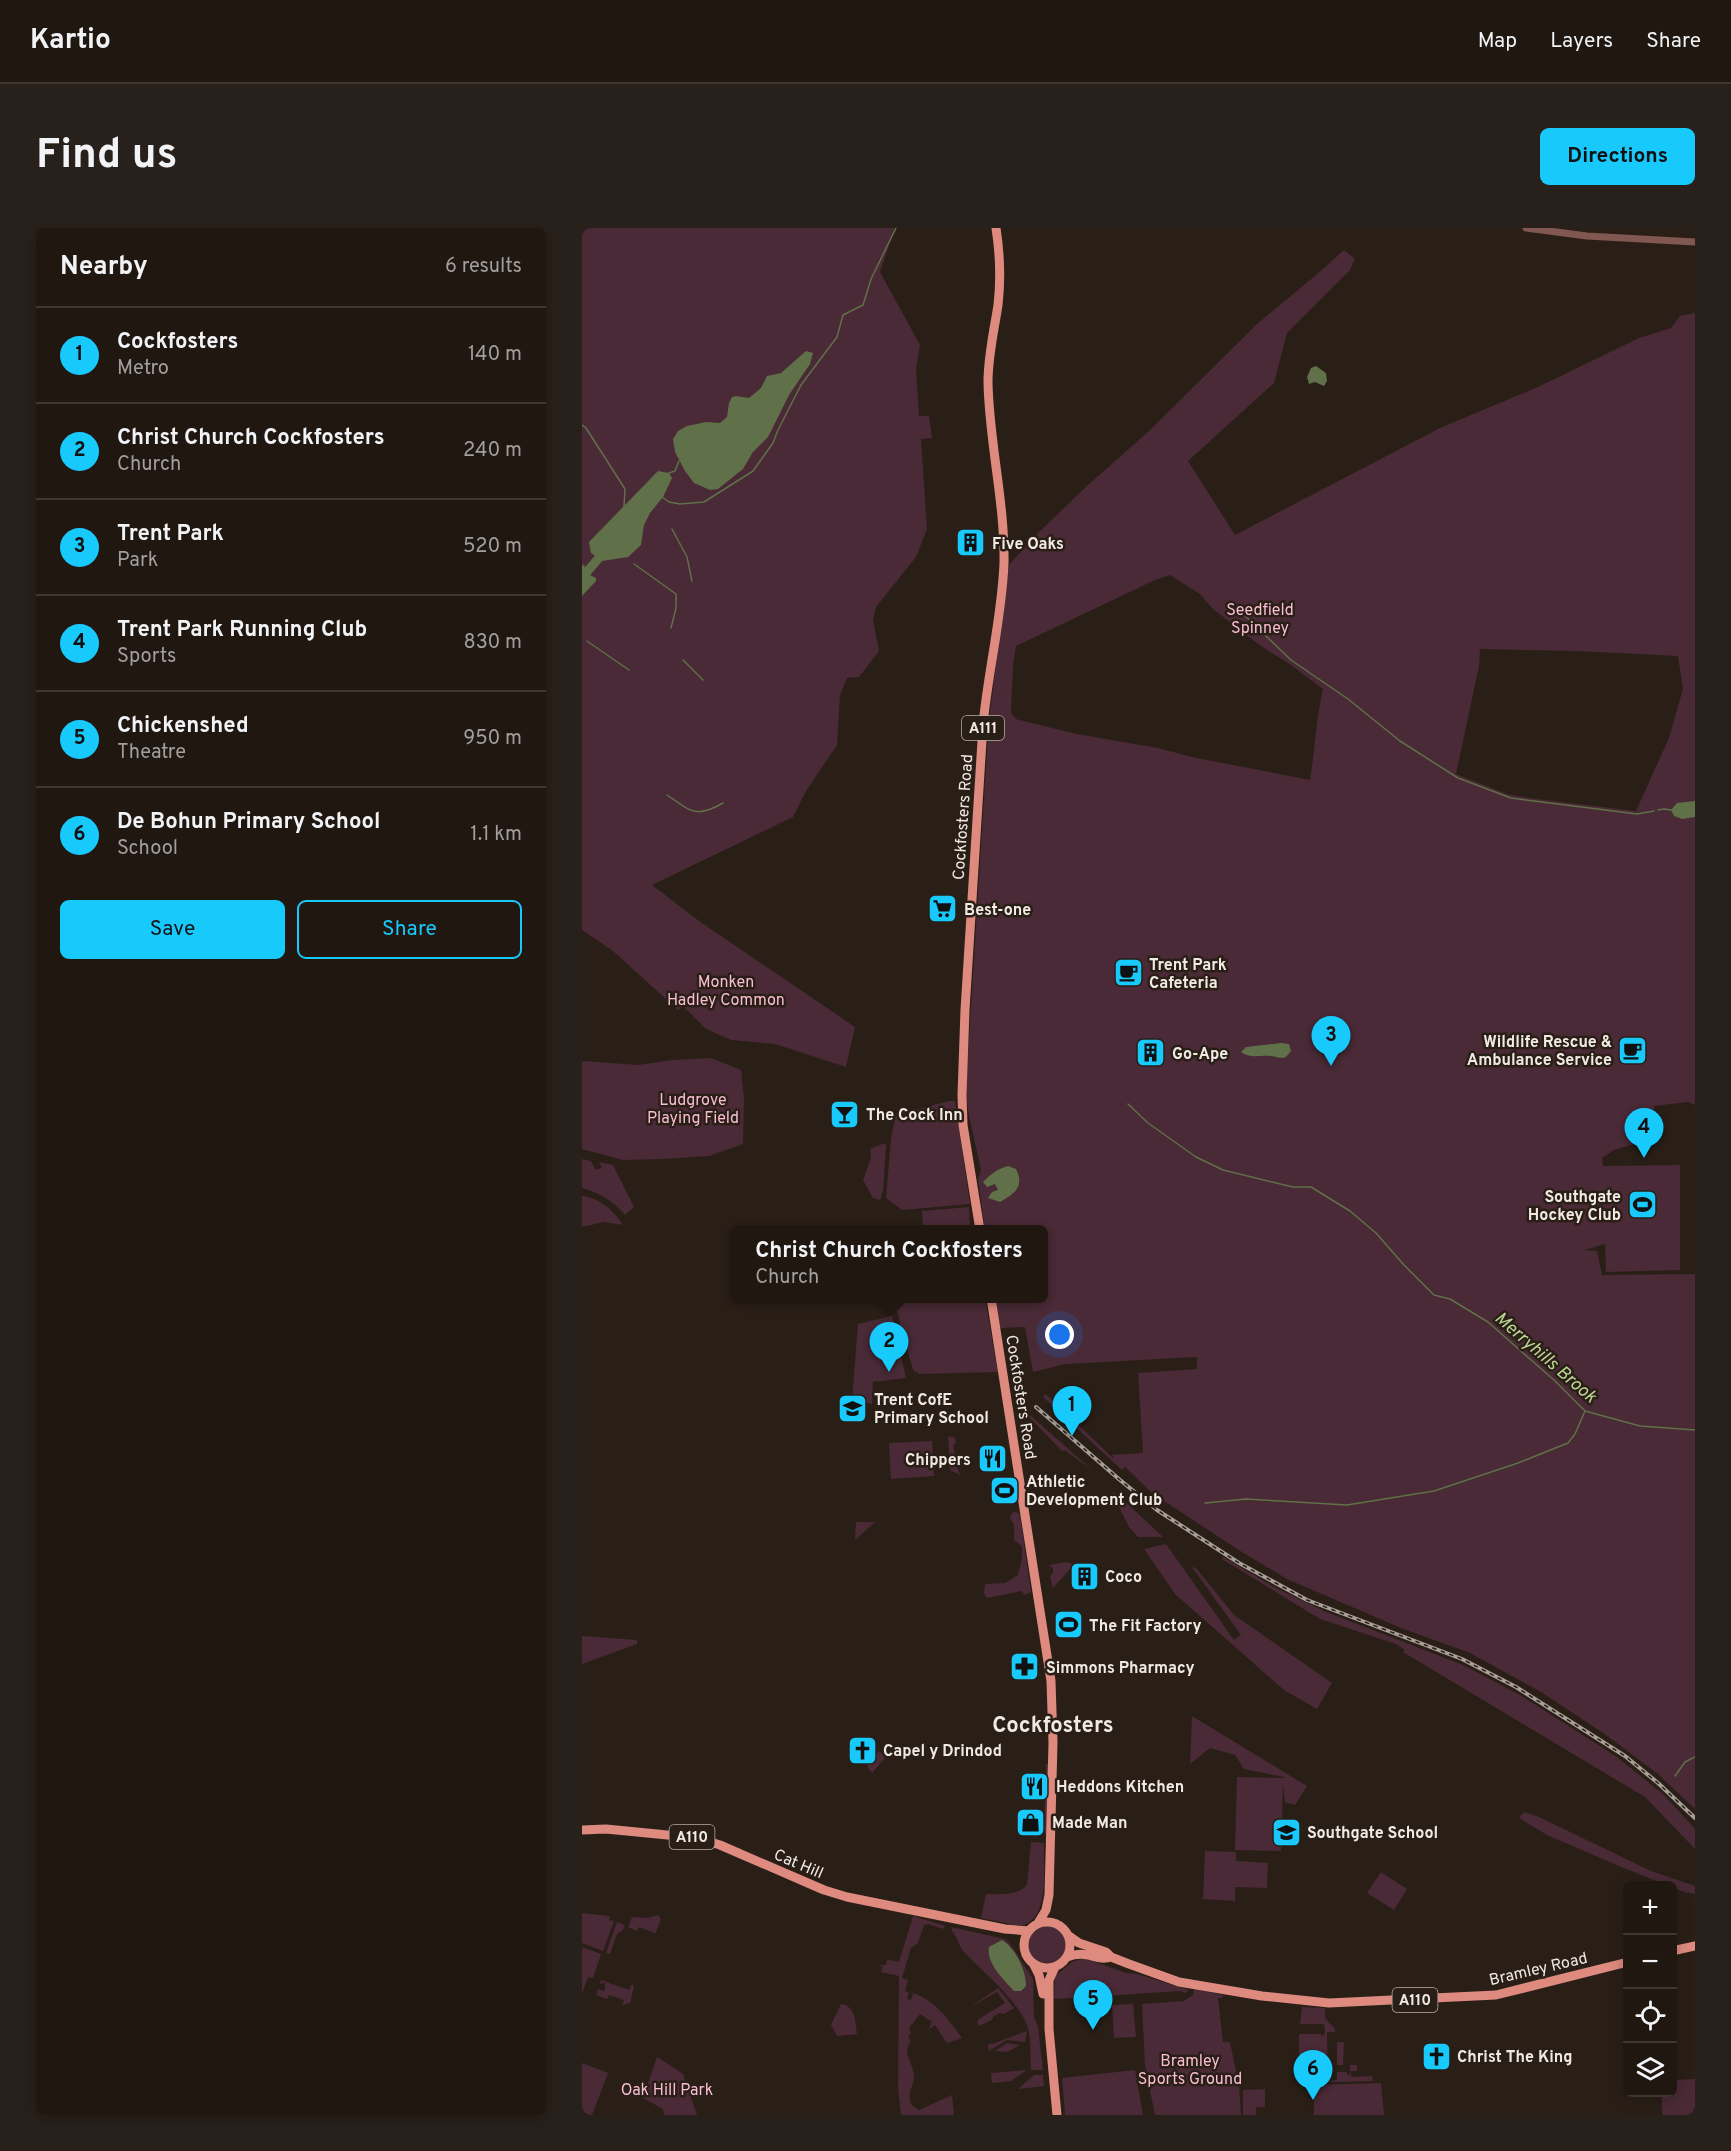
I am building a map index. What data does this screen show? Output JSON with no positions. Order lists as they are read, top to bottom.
{
  "streets": {
    "main road": [
      "A111",
      "Cockfosters Road",
      "A110",
      "Cat Hill",
      "Bramley Road"
    ]
  },
  "crossings": [
    ["Cockfosters Road", "Cat Hill"],
    ["Cockfosters Road", "Bramley Road"],
    ["Cat Hill", "Bramley Road"]
  ],
  "districts": ["Cockfosters"],
  "water": ["Merryhills Brook"],
  "parks": [
    "Seedfield Spinney",
    "Monken Hadley Common",
    "Ludgrove Playing Field",
    "Bramley Sports Ground",
    "Oak Hill Park"
  ],
  "places": {
    "building": ["Five Oaks", "Go-Ape", "Coco"],
    "supermarket": ["Best-one"],
    "cafe": ["Trent Park Cafeteria", "Wildlife Rescue & Ambulance Service"],
    "bar": ["The Cock Inn"],
    "sports": ["Southgate Hockey Club", "Athletic Development Club", "The Fit Factory"],
    "school or university": ["Trent CofE Primary School", "Southgate School"],
    "restaurant": ["Chippers", "Heddons Kitchen"],
    "pharmacy": ["Simmons Pharmacy"],
    "church": ["Capel y Drindod", "Christ The King"],
    "shop": ["Made Man"]
  },
  "page": {
    "header": "Kartio",
    "nav": ["Map", "Layers", "Share"],
    "buttons": [
      "Directions",
      ["Save", "Share"]
    ],
    "title": "Find us",
    "heading": ["Nearby", "6 results"],
    "list": [
      {
        "mark": "1",
        "name": "Cockfosters",
        "note": "Metro",
        "value": "140 m"
      },
      {
        "mark": "2",
        "name": "Christ Church Cockfosters",
        "note": "Church",
        "value": "240 m"
      },
      {
        "mark": "3",
        "name": "Trent Park",
        "note": "Park",
        "value": "520 m"
      },
      {
        "mark": "4",
        "name": "Trent Park Running Club",
        "note": "Sports",
        "value": "830 m"
      },
      {
        "mark": "5",
        "name": "Chickenshed",
        "note": "Theatre",
        "value": "950 m"
      },
      {
        "mark": "6",
        "name": "De Bohun Primary School",
        "note": "School",
        "value": "1.1 km"
      }
    ],
    "pins": [
      "3",
      "4",
      "2",
      "1",
      "5",
      "6"
    ],
    "popup": ["Christ Church Cockfosters", "Church"],
    "map_buttons": ["+", "−"]
  }
}
